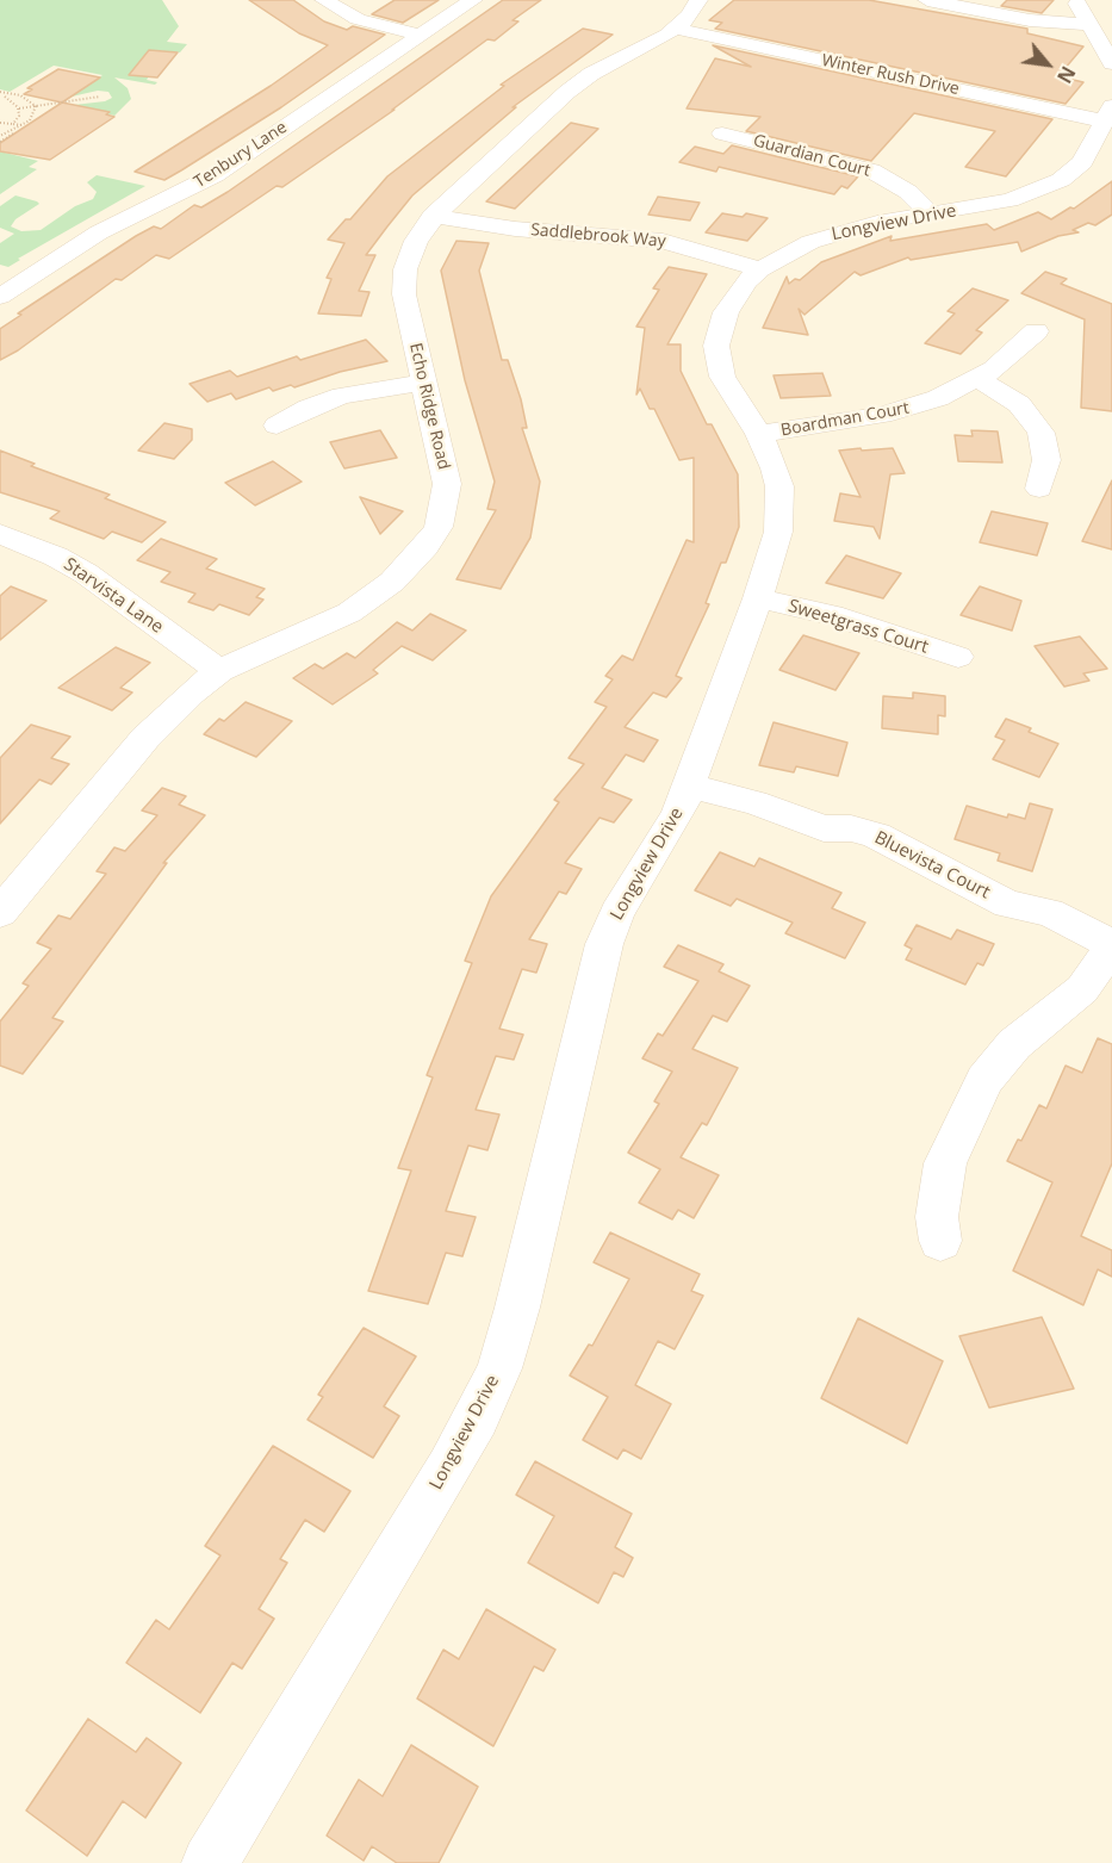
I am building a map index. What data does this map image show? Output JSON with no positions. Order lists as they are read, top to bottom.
{
  "streets": {
    "street": [
      "Winter Rush Drive",
      "Tenbury Lane",
      "Guardian Court",
      "Longview Drive",
      "Saddlebrook Way",
      "Echo Ridge Road",
      "Boardman Court",
      "Starvista Lane",
      "Sweetgrass Court",
      "Bluevista Court"
    ]
  },
  "crossings": [
    ["Winter Rush Drive", "Longview Drive"],
    ["Winter Rush Drive", "Echo Ridge Road"],
    ["Guardian Court", "Longview Drive"],
    ["Longview Drive", "Saddlebrook Way"],
    ["Longview Drive", "Boardman Court"],
    ["Longview Drive", "Sweetgrass Court"],
    ["Longview Drive", "Bluevista Court"],
    ["Saddlebrook Way", "Echo Ridge Road"],
    ["Echo Ridge Road", "Starvista Lane"]
  ],
  "north": "bottom right"
}
